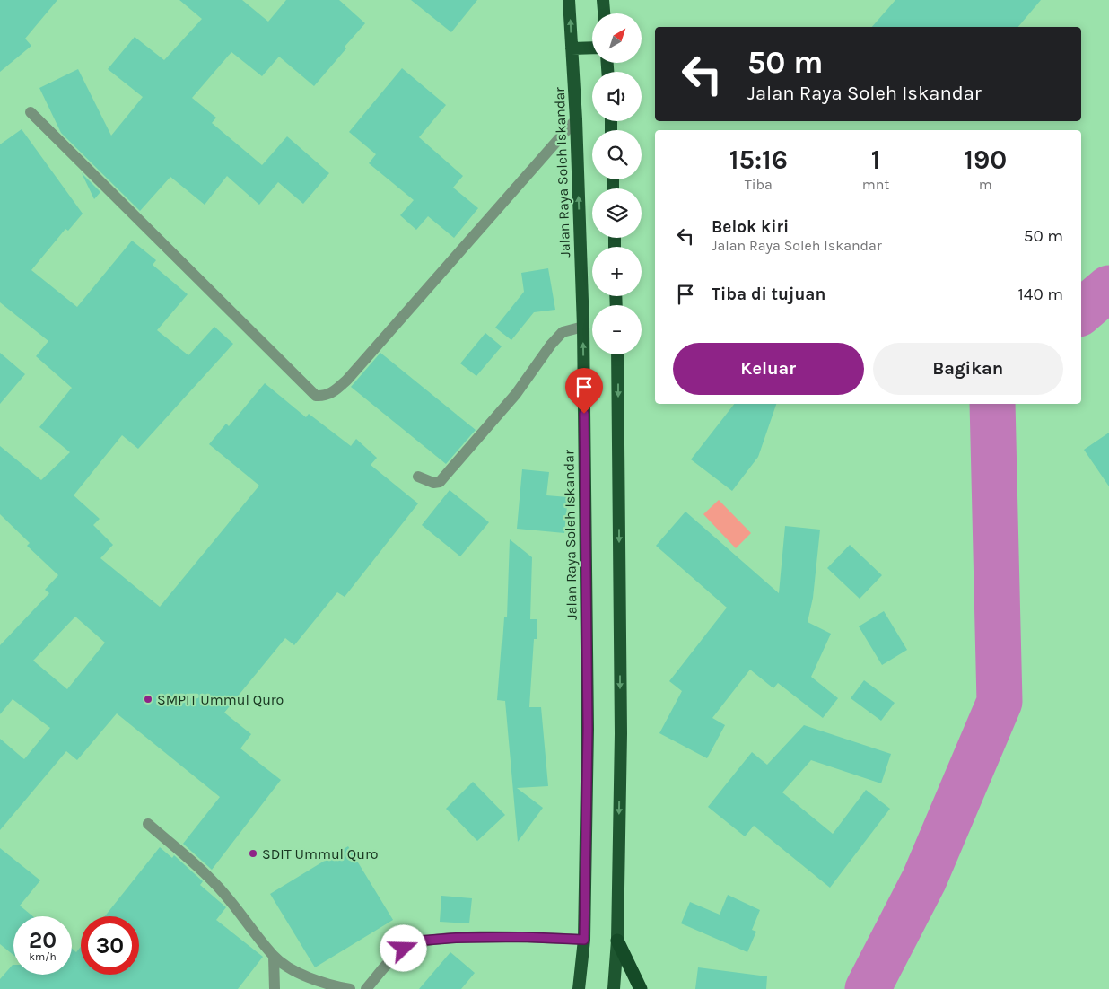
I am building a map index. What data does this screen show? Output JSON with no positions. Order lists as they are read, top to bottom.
{
  "streets": {
    "highway": ["Jalan Raya Soleh Iskandar"]
  },
  "places": ["SMPIT Ummul Quro", "SDIT Ummul Quro"],
  "north": "top right",
  "page": {
    "map_buttons": ["+", "−"],
    "turn": ["50 m", "Jalan Raya Soleh Iskandar"],
    "eta": [
      "15:16",
      "Tiba",
      "1",
      "mnt",
      "190",
      "m"
    ],
    "list": [
      {
        "name": "Belok kiri",
        "note": "Jalan Raya Soleh Iskandar",
        "value": "50 m"
      },
      {
        "name": "Tiba di tujuan",
        "value": "140 m"
      }
    ],
    "buttons": ["Keluar", "Bagikan"],
    "speed": "20 km/h",
    "limit": "30"
  }
}
